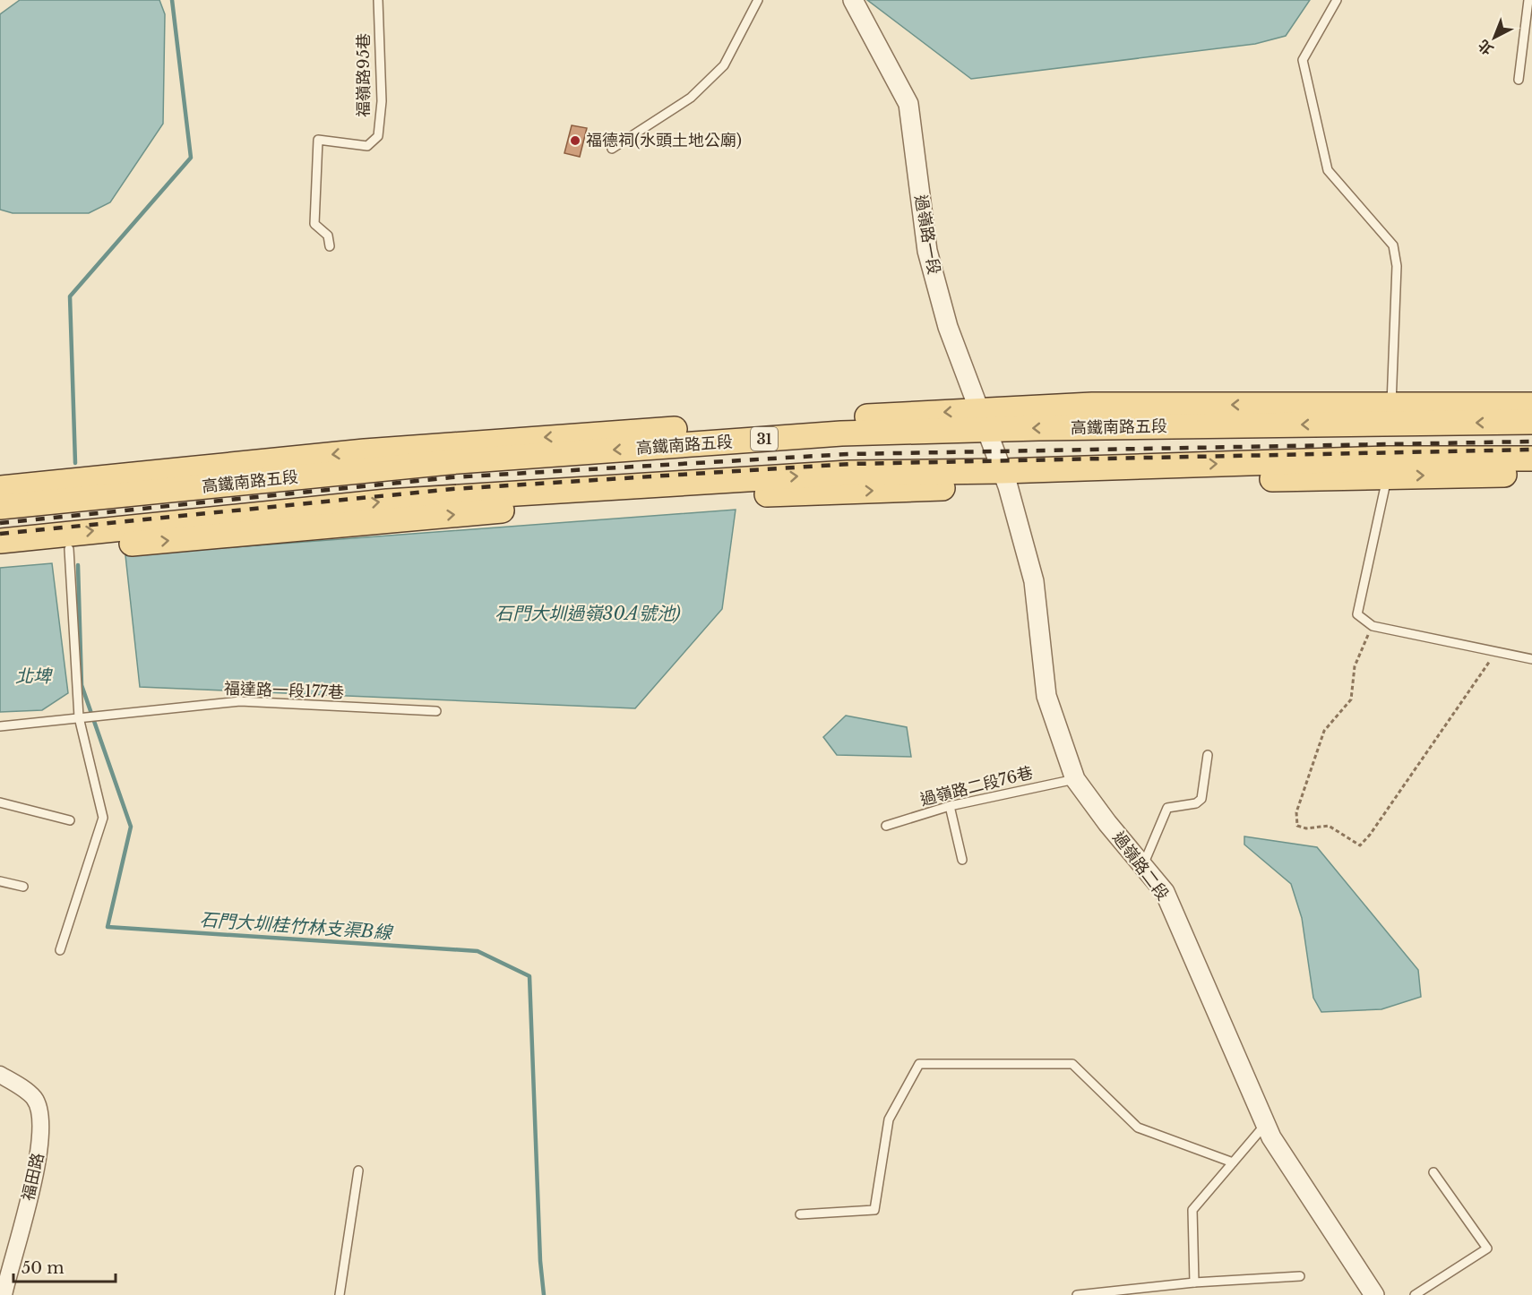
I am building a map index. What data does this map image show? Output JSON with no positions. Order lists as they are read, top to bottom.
{
  "streets": {
    "main road": ["高鐵南路五段", "31"],
    "street": ["過嶺路一段", "過嶺路二段", "福田路"],
    "lane": ["福嶺路95巷", "福達路一段177巷", "過嶺路二段76巷"]
  },
  "crossings": [
    ["過嶺路一段", "高鐵南路五段"],
    ["過嶺路一段", "過嶺路二段"],
    ["高鐵南路五段", "過嶺路二段"],
    ["過嶺路二段76巷", "過嶺路二段"]
  ],
  "water": ["石門大圳過嶺30A號池)", "北埤", "石門大圳桂竹林支渠B線"],
  "places": ["福德祠(水頭土地公廟)"],
  "scale_bar": "50 m",
  "north": "bottom left"
}
